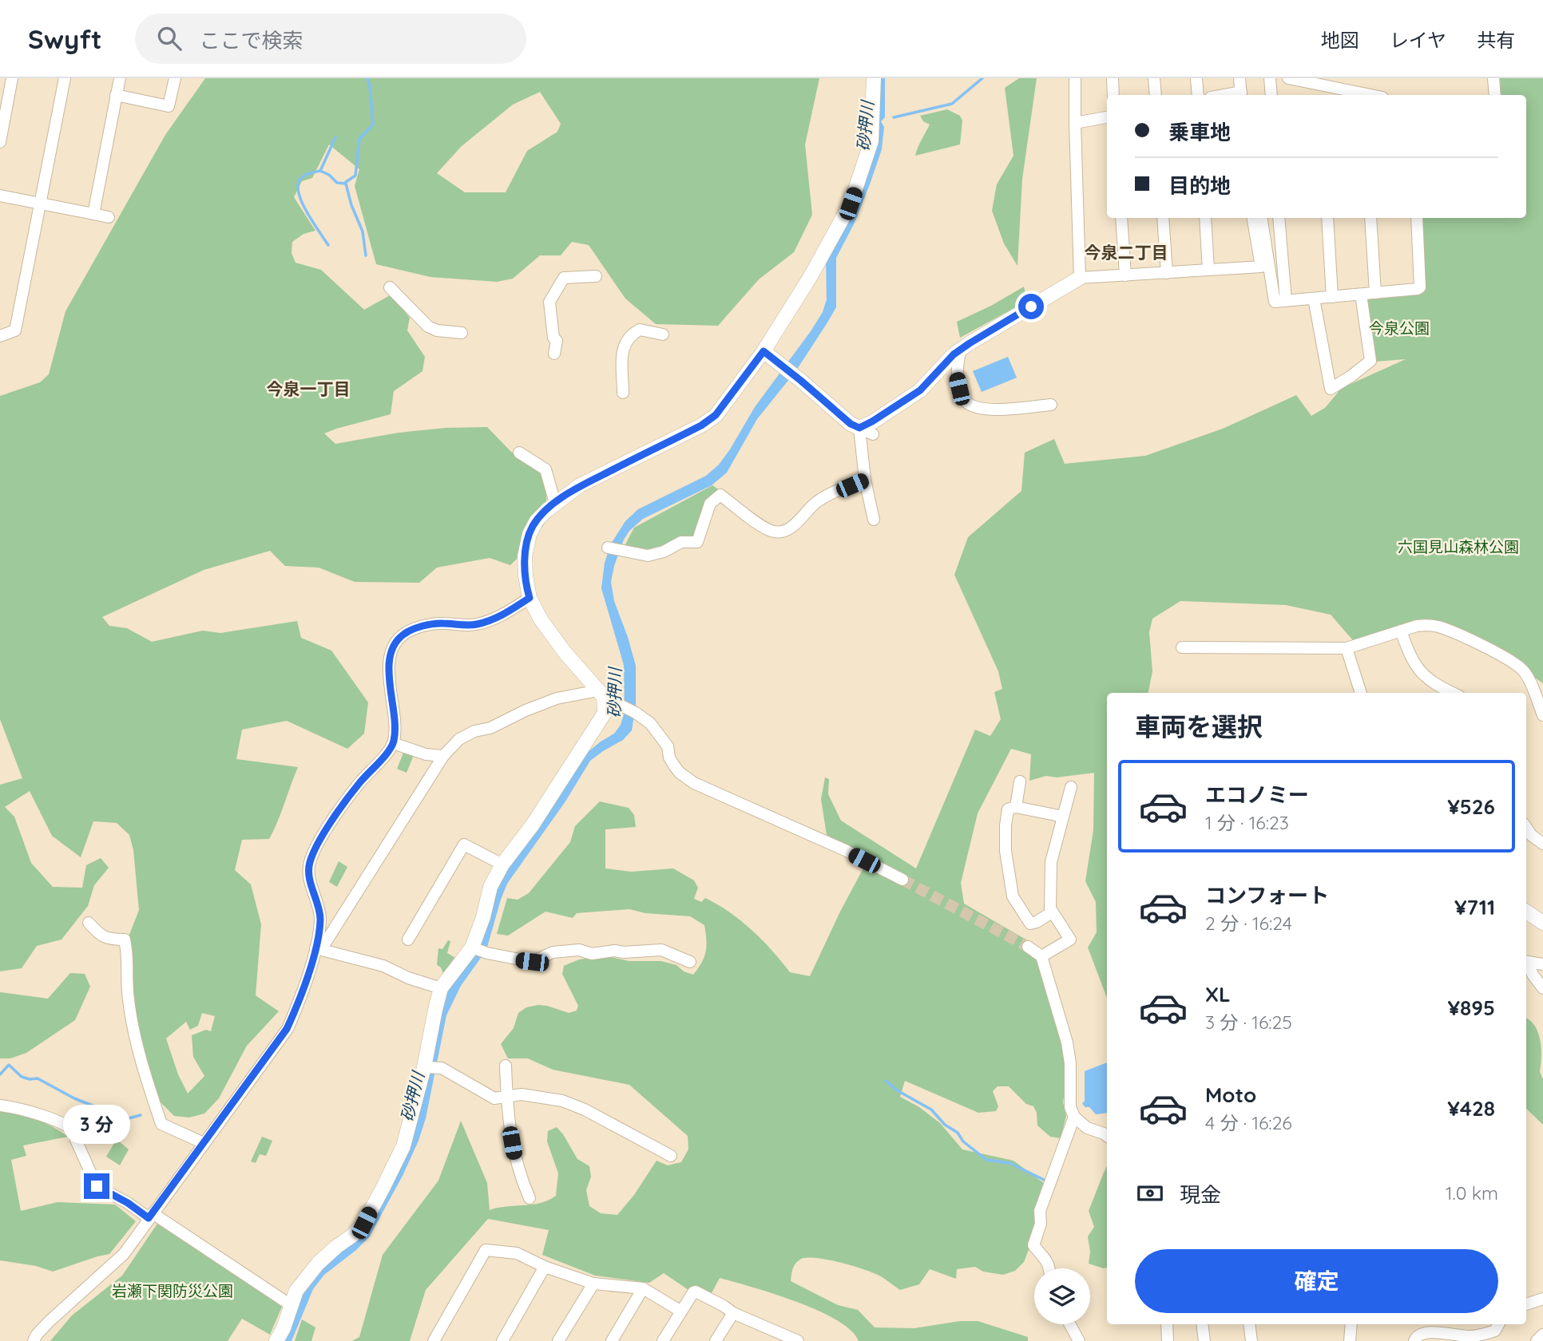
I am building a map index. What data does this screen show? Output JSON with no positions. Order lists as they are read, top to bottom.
{
  "districts": ["今泉二丁目", "今泉一丁目"],
  "water": ["砂押川"],
  "parks": ["今泉公園", "六国見山森林公園", "岩瀬下関防災公園"],
  "page": {
    "header": "Swyft",
    "search": "ここで検索",
    "nav": ["地図", "レイヤ", "共有"],
    "banner": ["乗車地", "目的地"],
    "heading": "車両を選択",
    "list": [
      {
        "name": "エコノミー",
        "note": "1 分 · 16:23",
        "value": "¥526"
      },
      {
        "name": "コンフォート",
        "note": "2 分 · 16:24",
        "value": "¥711"
      },
      {
        "name": "XL",
        "note": "3 分 · 16:25",
        "value": "¥895"
      },
      {
        "name": "Moto",
        "note": "4 分 · 16:26",
        "value": "¥428"
      }
    ],
    "bubble": "3 分",
    "pay": ["現金", "1.0 km"],
    "buttons": "確定"
  }
}
